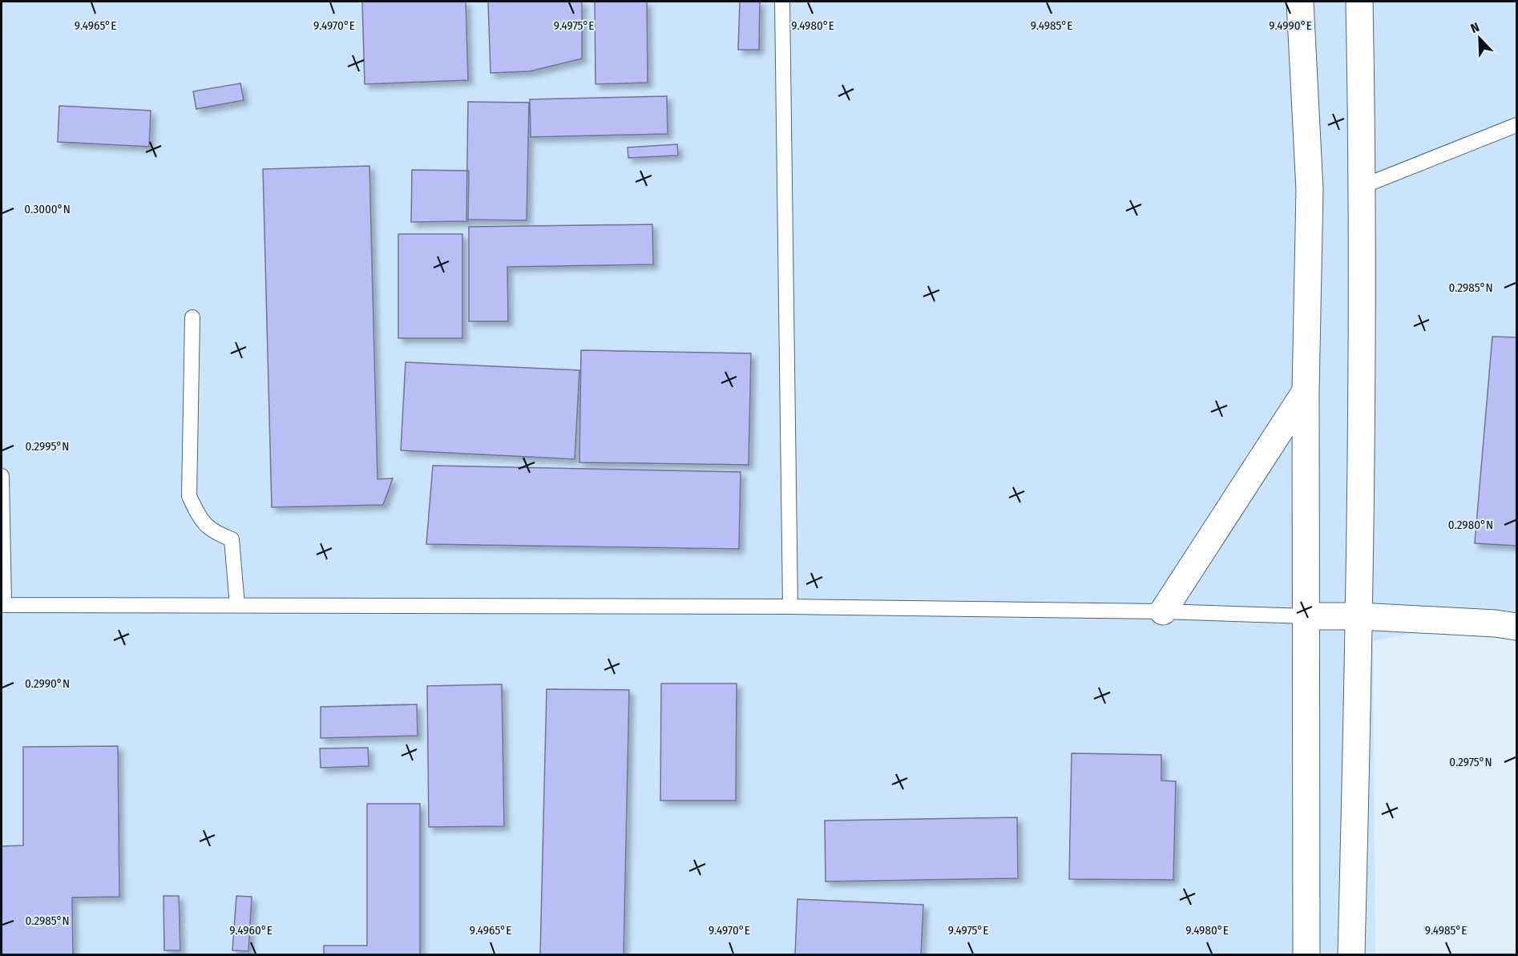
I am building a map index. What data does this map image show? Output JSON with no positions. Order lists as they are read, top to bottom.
{
  "north": "top left",
  "coordinates": [
    "9.4965°E",
    "9.4970°E",
    "9.4975°E",
    "9.4980°E",
    "9.4985°E",
    "9.4990°E",
    "0.3000°N",
    "0.2985°N",
    "0.2995°N",
    "0.2980°N",
    "0.2990°N",
    "0.2975°N",
    "9.4960°E"
  ]
}
